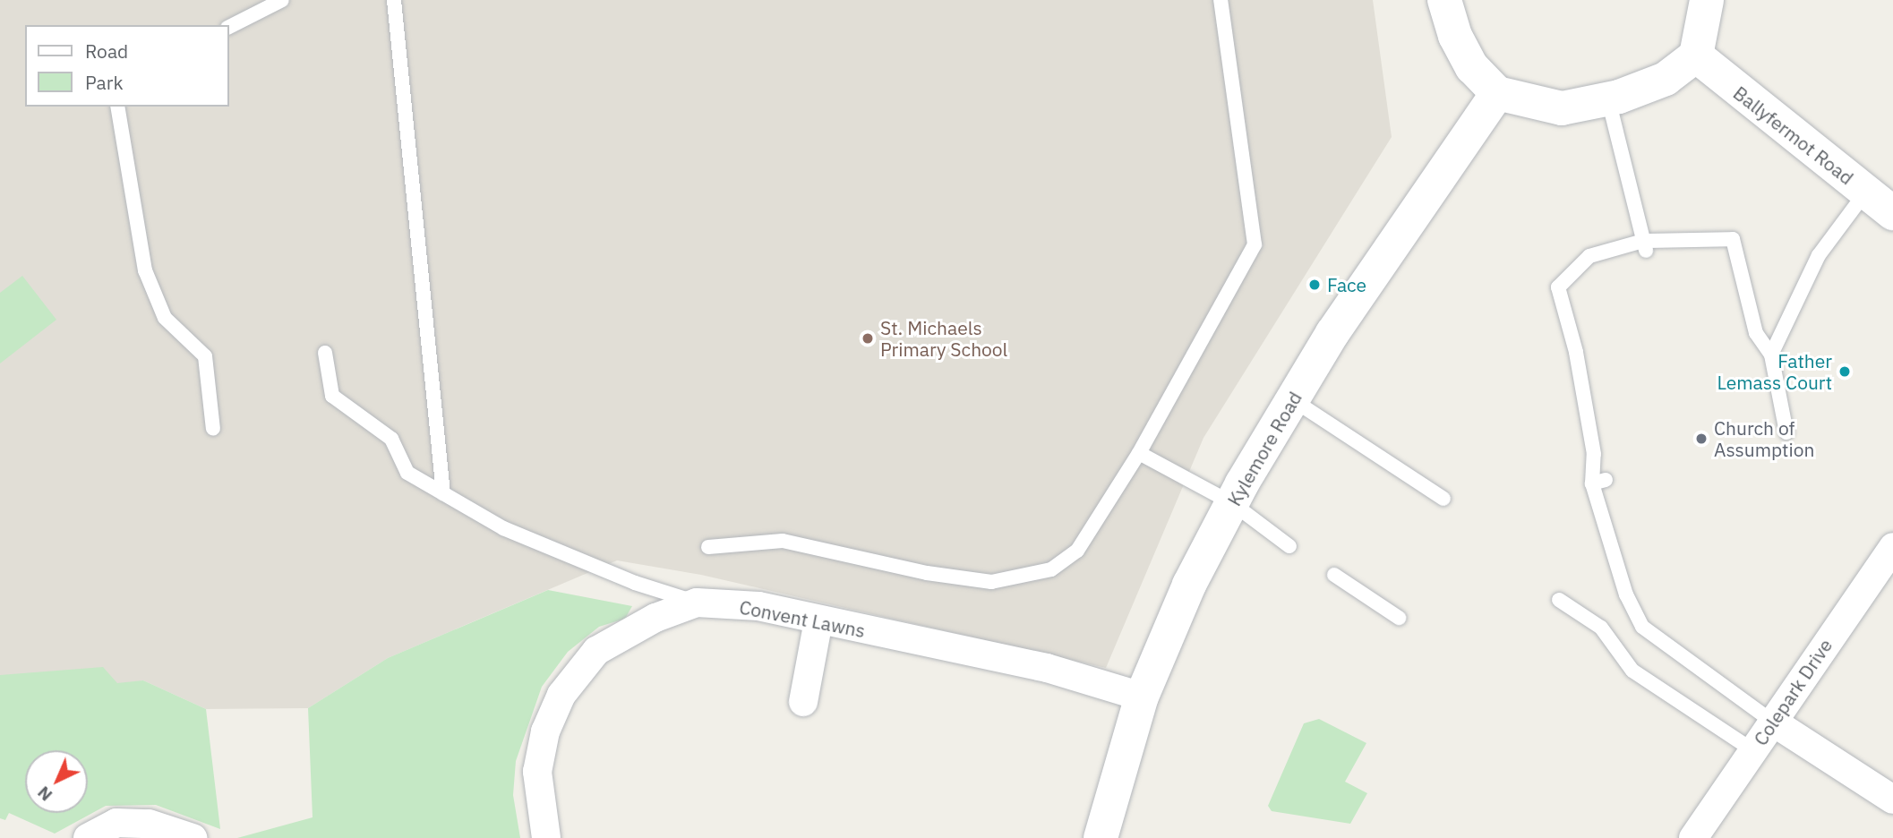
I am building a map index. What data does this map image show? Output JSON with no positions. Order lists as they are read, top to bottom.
{
  "streets": {
    "main road": ["Ballyfermot Road", "Kylemore Road"],
    "street": ["Convent Lawns", "Colepark Drive"]
  },
  "crossings": [
    ["Kylemore Road", "Convent Lawns"]
  ],
  "places": [
    "Face",
    "St. Michaels Primary School",
    "Father Lemass Court",
    "Church of Assumption"
  ],
  "legend": ["Road", "Park"],
  "north": "bottom left"
}
